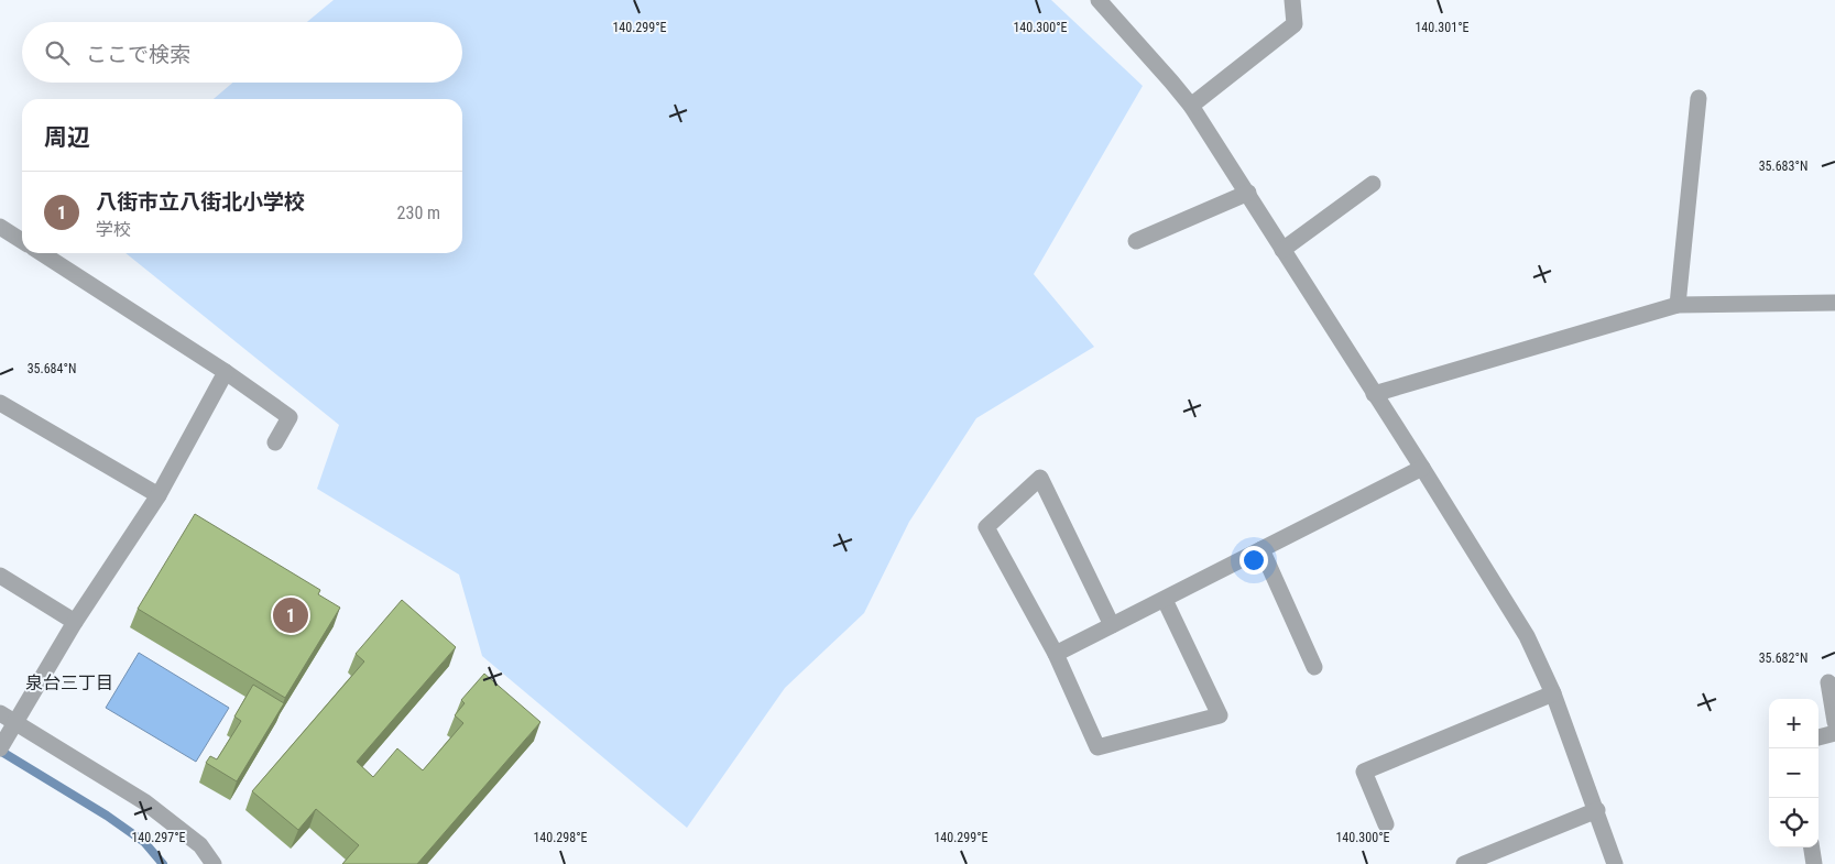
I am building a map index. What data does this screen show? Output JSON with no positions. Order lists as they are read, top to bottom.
{
  "districts": ["泉台三丁目"],
  "page": {
    "search": "ここで検索",
    "heading": "周辺",
    "list": [
      {
        "mark": "1",
        "name": "八街市立八街北小学校",
        "note": "学校",
        "value": "230 m"
      }
    ],
    "pins": "1",
    "map_buttons": ["+", "−"]
  },
  "coordinates": [
    "140.299°E",
    "140.300°E",
    "140.301°E",
    "35.683°N",
    "35.684°N",
    "35.682°N",
    "140.297°E",
    "140.298°E"
  ]
}
